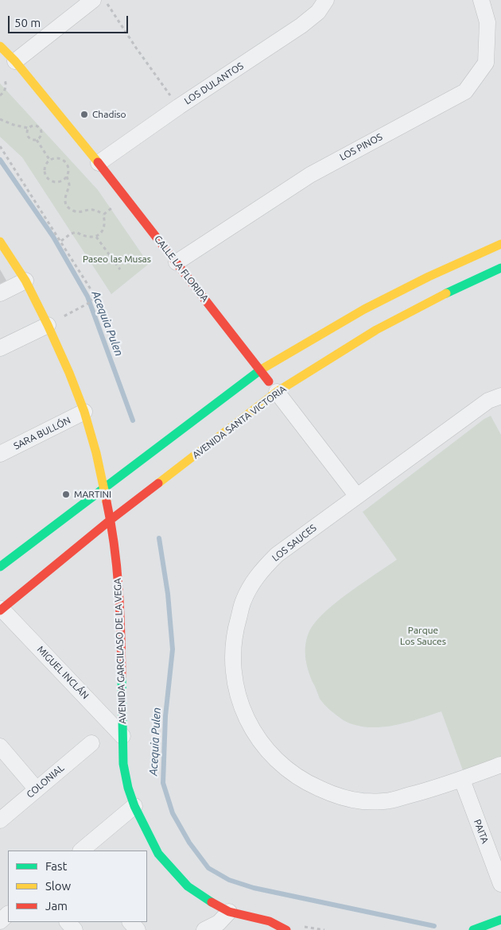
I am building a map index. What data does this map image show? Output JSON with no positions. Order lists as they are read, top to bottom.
{
  "streets": {
    "street": [
      "LOS DULANTOS",
      "LOS PINOS",
      "CALLE LA FLORIDA",
      "AVENIDA SANTA VICTORIA",
      "SARA BULLÓN",
      "LOS SAUCES",
      "AVENIDA GARCILASO DE LA VEGA",
      "MIGUEL INCLÁN",
      "COLONIAL",
      "PAITA"
    ]
  },
  "crossings": [
    ["LOS DULANTOS", "CALLE LA FLORIDA"],
    ["LOS PINOS", "CALLE LA FLORIDA"],
    ["CALLE LA FLORIDA", "AVENIDA SANTA VICTORIA"],
    ["CALLE LA FLORIDA", "LOS SAUCES"],
    ["AVENIDA SANTA VICTORIA", "AVENIDA GARCILASO DE LA VEGA"],
    ["AVENIDA SANTA VICTORIA", "MIGUEL INCLÁN"],
    ["SARA BULLÓN", "AVENIDA GARCILASO DE LA VEGA"],
    ["LOS SAUCES", "PAITA"],
    ["AVENIDA GARCILASO DE LA VEGA", "MIGUEL INCLÁN"]
  ],
  "water": ["Acequia Pulen"],
  "parks": ["Paseo las Musas", "Parque Los Sauces"],
  "places": ["Chadiso", "MARTINI"],
  "legend": ["Fast", "Slow", "Jam"],
  "scale_bar": "50 m"
}
